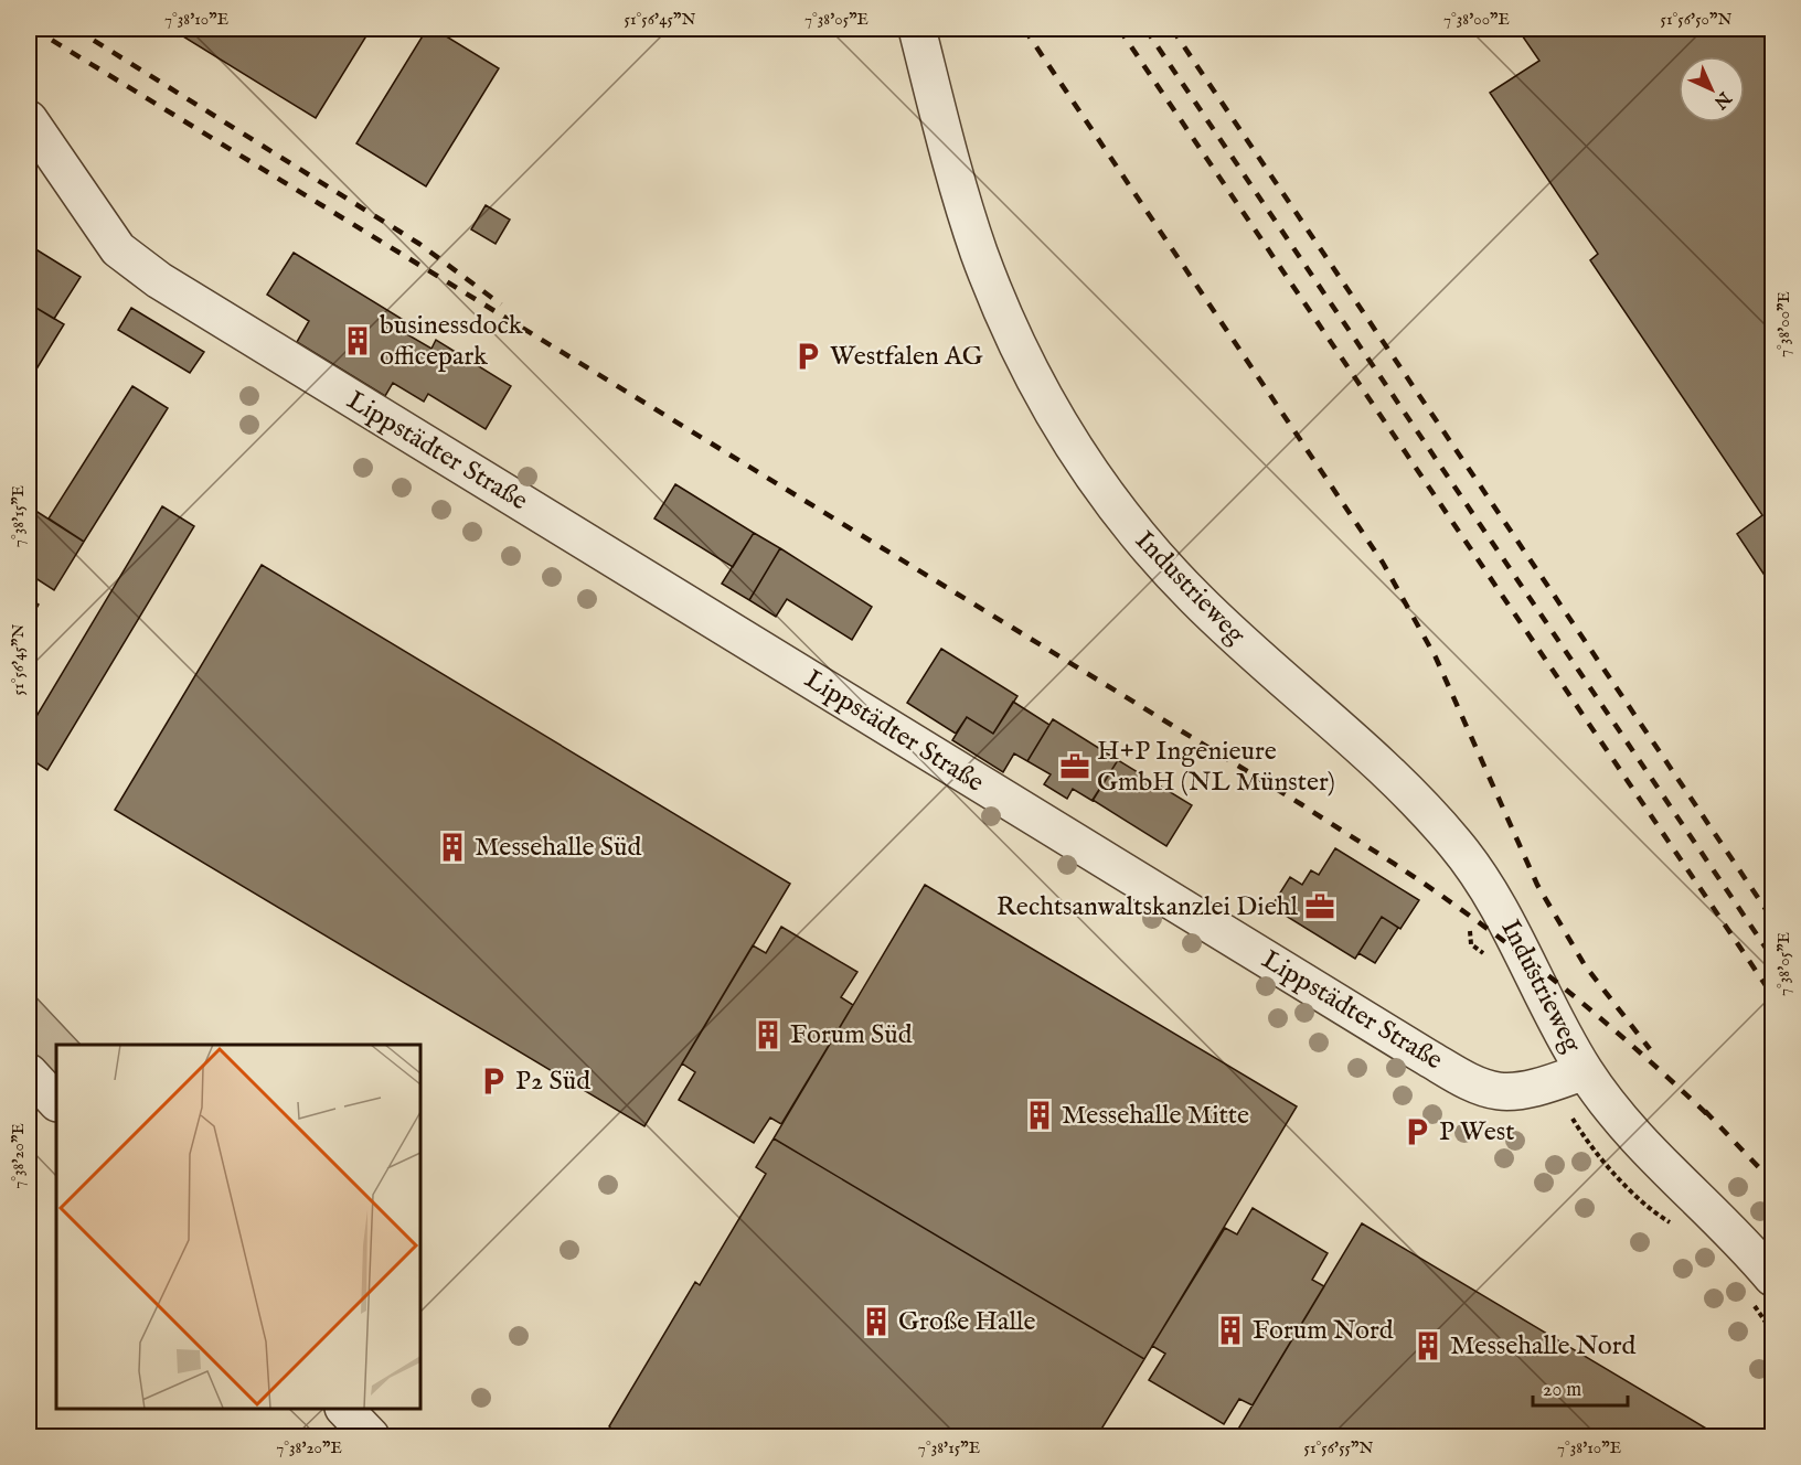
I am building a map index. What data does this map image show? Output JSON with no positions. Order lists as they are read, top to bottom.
{
  "streets": {
    "street": ["Lippstädter Straße", "Industrieweg"]
  },
  "crossings": [
    ["Lippstädter Straße", "Industrieweg"]
  ],
  "places": {
    "building": [
      "businessdock officepark",
      "Messehalle Süd",
      "Forum Süd",
      "Messehalle Mitte",
      "Große Halle",
      "Forum Nord",
      "Messehalle Nord"
    ],
    "parking": ["Westfalen AG", "P2 Süd", "P West"],
    "office": ["H+P Ingenieure GmbH (NL Münster)", "Rechtsanwaltskanzlei Diehl"]
  },
  "scale_bar": "20 m",
  "north": "bottom right",
  "coordinates": [
    "7°38'10\"E",
    "51°56'45\"N",
    "7°38'05\"E",
    "7°38'00\"E",
    "51°56'50\"N",
    "7°38'15\"E",
    "7°38'20\"E",
    "51°56'55\"N"
  ]
}
